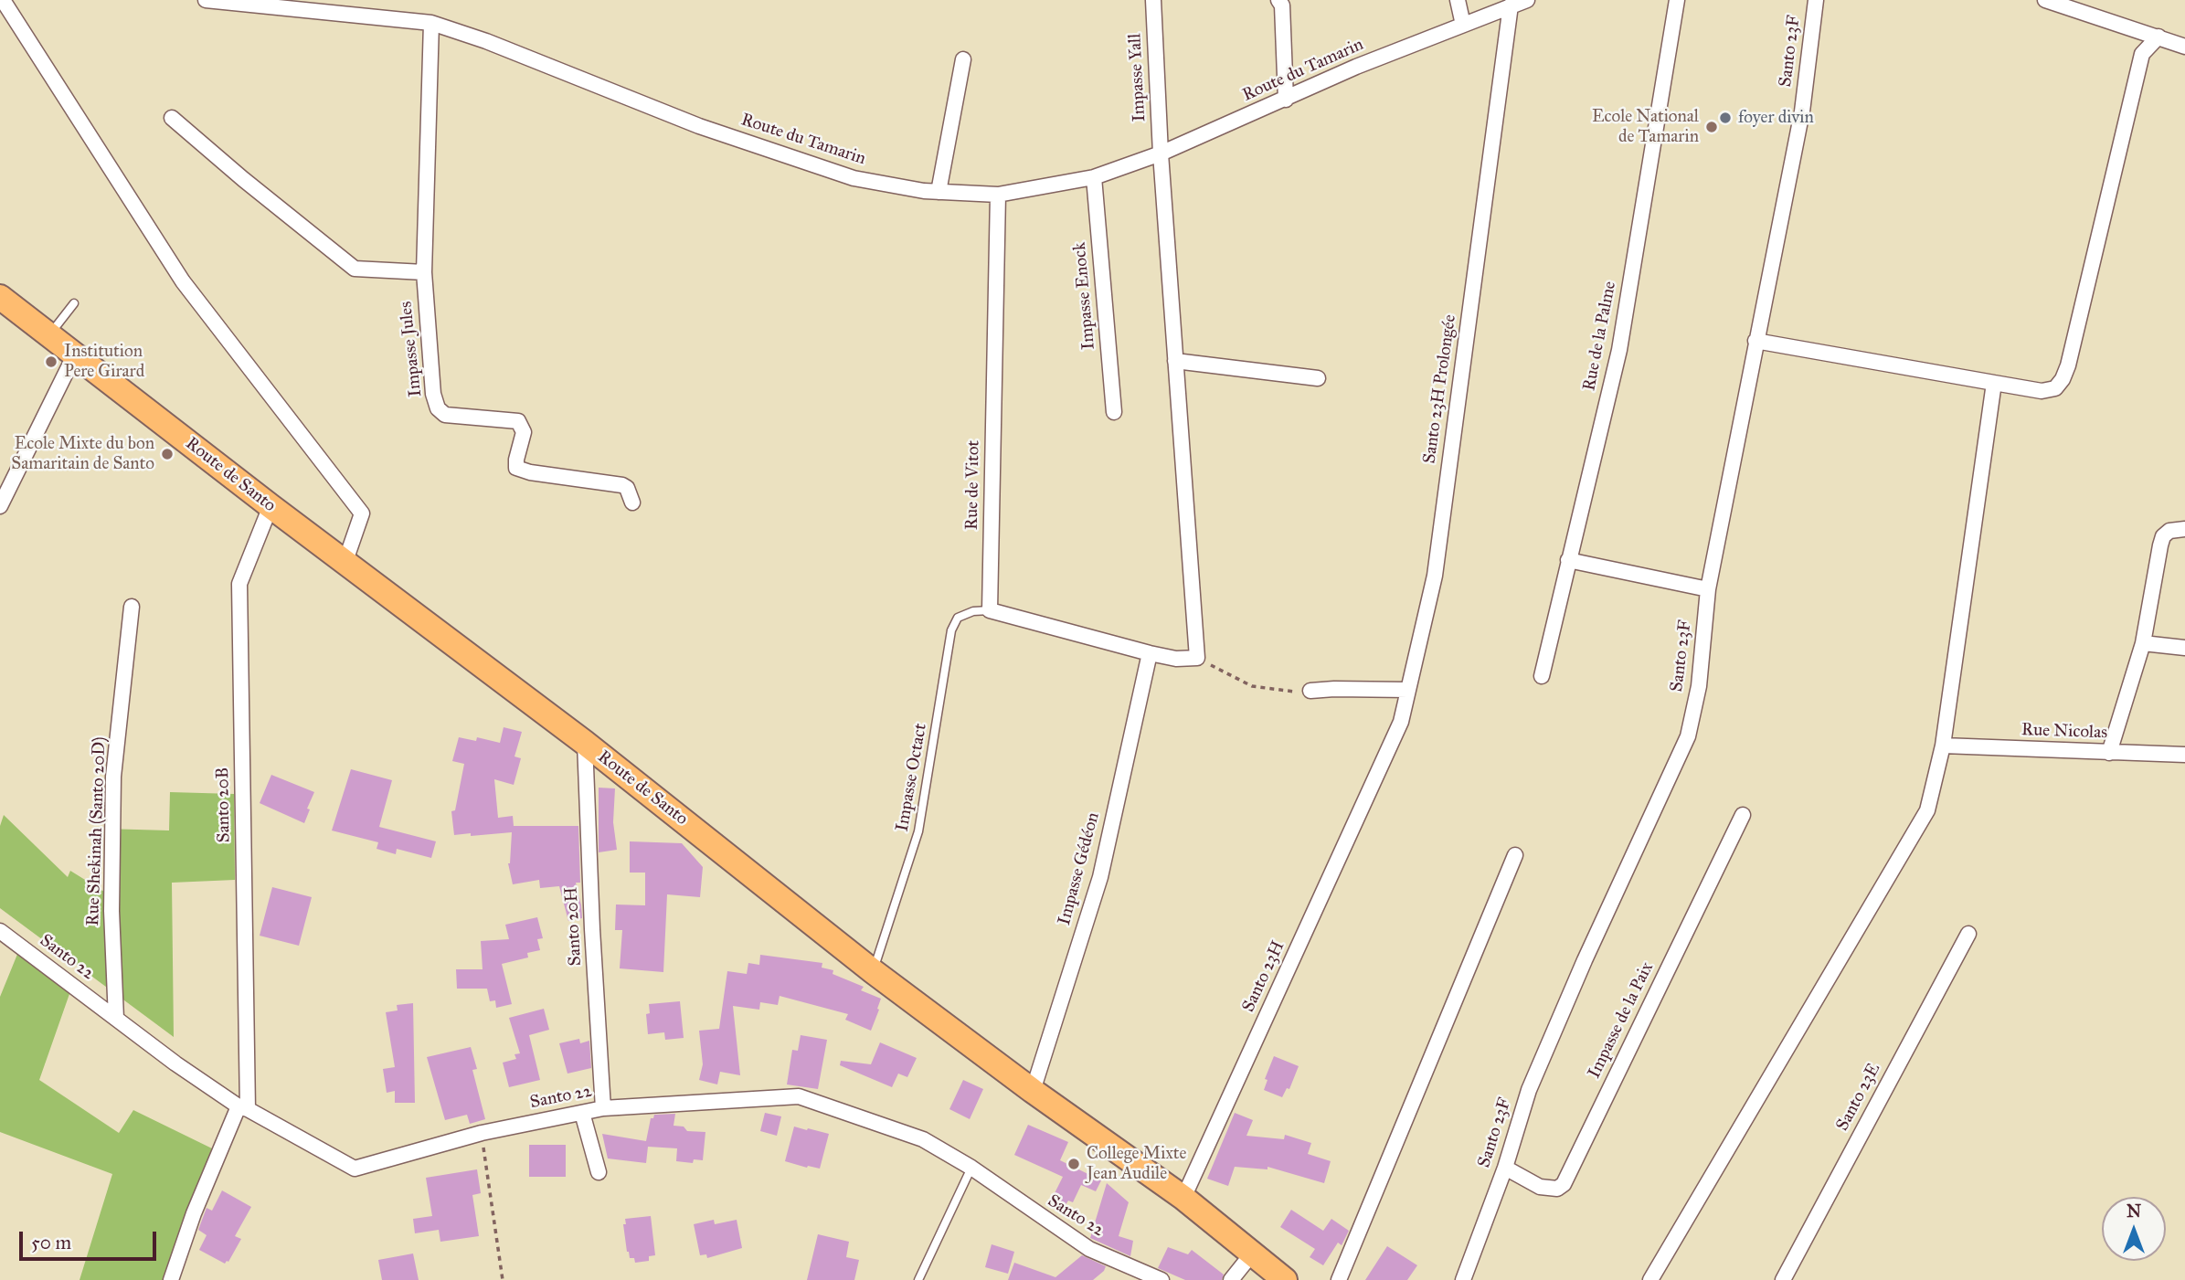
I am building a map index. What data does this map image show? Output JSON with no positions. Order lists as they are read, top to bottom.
{
  "streets": {
    "main road": ["Route de Santo"],
    "street": [
      "Santo 23F",
      "Route du Tamarin",
      "Impasse Yall",
      "Impasse Enock",
      "Rue de la Palme",
      "Impasse Jules",
      "Santo 23H Prolongée",
      "Rue de Vitot",
      "Rue Nicolas",
      "Santo 20B",
      "Rue Shekinah (Santo 20D)",
      "Impasse Gédéon",
      "Santo 20H",
      "Santo 22",
      "Santo 23H",
      "Impasse de la Paix",
      "Santo 23E"
    ],
    "lane": ["Impasse Octact"]
  },
  "crossings": [
    ["Santo 23F", "Impasse de la Paix"],
    ["Route du Tamarin", "Impasse Yall"],
    ["Route du Tamarin", "Impasse Enock"],
    ["Route du Tamarin", "Impasse Jules"],
    ["Route du Tamarin", "Santo 23H Prolongée"],
    ["Route du Tamarin", "Rue de Vitot"],
    ["Santo 23H Prolongée", "Santo 23H"],
    ["Route de Santo", "Impasse Octact"],
    ["Route de Santo", "Santo 20B"],
    ["Route de Santo", "Impasse Gédéon"],
    ["Route de Santo", "Santo 20H"],
    ["Route de Santo", "Santo 23H"],
    ["Rue de Vitot", "Impasse Octact"],
    ["Santo 20B", "Santo 22"],
    ["Rue Shekinah (Santo 20D)", "Santo 22"],
    ["Santo 20H", "Santo 22"]
  ],
  "places": [
    "foyer divin",
    "Ecole National de Tamarin",
    "Institution Pere Girard",
    "Ecole Mixte du bon Samaritain de Santo",
    "College Mixte Jean Audile"
  ],
  "scale_bar": "50 m",
  "north": "top"
}
